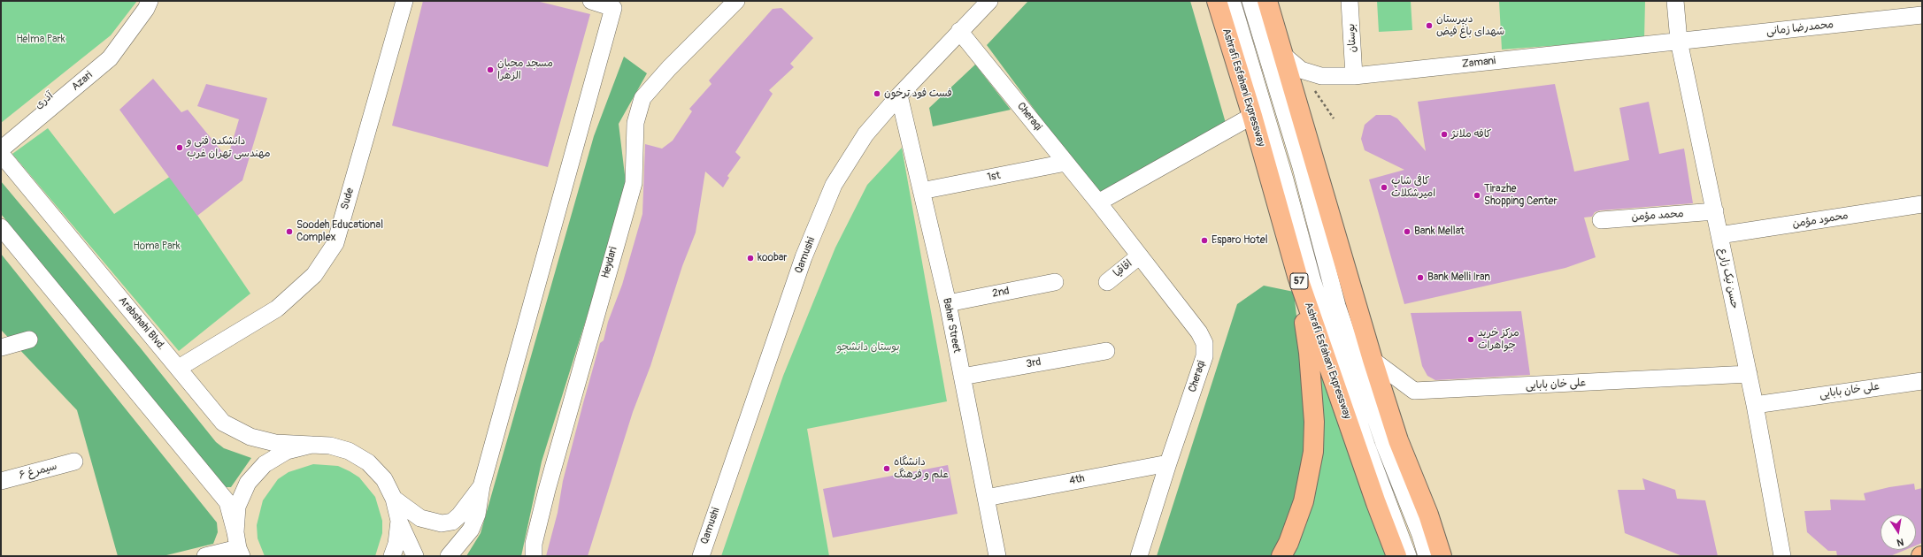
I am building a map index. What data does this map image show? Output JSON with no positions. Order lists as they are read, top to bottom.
{
  "streets": {
    "highway": ["Ashrafi Esfahani Expressway", "57"],
    "street": [
      "محمدرضا زمانی",
      "بوستان",
      "Zamani",
      "Azari",
      "آذری",
      "Cheraqi",
      "1st",
      "Sude",
      "محمد مؤمن",
      "محمود مؤمن",
      "Qamushi",
      "Heydari",
      "اقاقیا",
      "حسن نیک زارع",
      "2nd",
      "Arabshahi Blvd.",
      "Bahar Street",
      "3rd",
      "علی خان بابایی",
      "سیمرغ ۶",
      "4th"
    ]
  },
  "crossings": [
    ["محمدرضا زمانی", "Zamani"],
    ["محمدرضا زمانی", "حسن نیک زارع"],
    ["بوستان", "Zamani"],
    ["Zamani", "حسن نیک زارع"],
    ["Azari", "آذری"],
    ["Cheraqi", "1st"],
    ["Cheraqi", "Qamushi"],
    ["Cheraqi", "اقاقیا"],
    ["Cheraqi", "4th"],
    ["1st", "Bahar Street"],
    ["Sude", "Arabshahi Blvd."],
    ["محمد مؤمن", "حسن نیک زارع"],
    ["محمود مؤمن", "حسن نیک زارع"],
    ["Qamushi", "Bahar Street"],
    ["حسن نیک زارع", "علی خان بابایی"],
    ["2nd", "Bahar Street"],
    ["Bahar Street", "3rd"],
    ["Bahar Street", "4th"]
  ],
  "parks": ["Helma Park", "Homa Park", "بوستان دانشجو"],
  "places": [
    "دبیرستان شهدای باغ فیض",
    "مسجد محبان الزهرا",
    "فست فود ترخون",
    "کافه ملانژ",
    "دانشکده فنی و مهندسی تهران غرب",
    "کافی شاپ امیرشکلات",
    "Tirazhe Shopping Center",
    "Soodeh Educational Complex",
    "Bank Mellat",
    "Esparo Hotel",
    "koobar",
    "Bank Melli Iran",
    "مرکز خرید جواهرات",
    "دانشگاه علم و فرهنگ"
  ],
  "north": "bottom"
}
